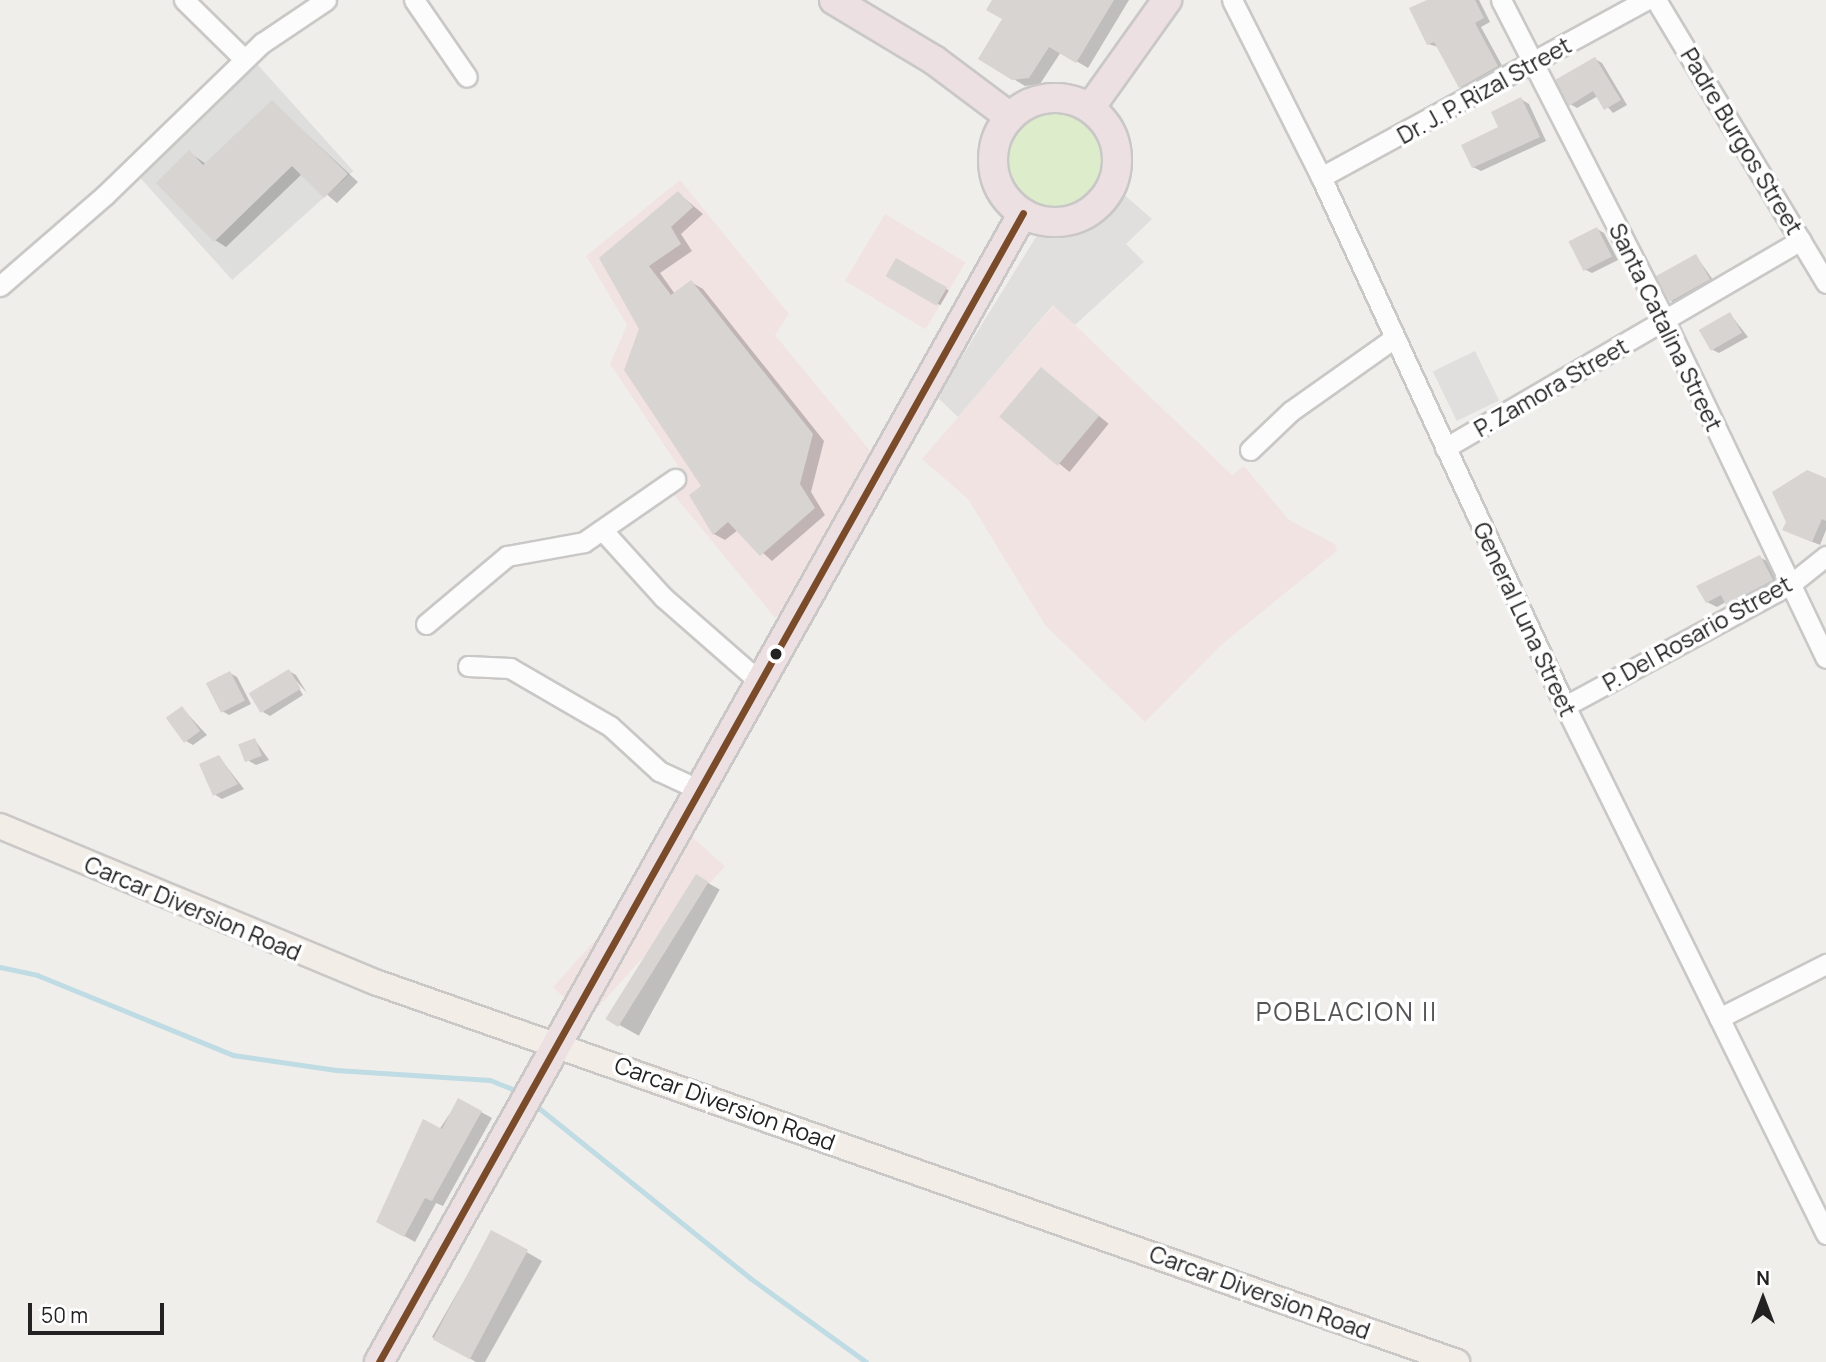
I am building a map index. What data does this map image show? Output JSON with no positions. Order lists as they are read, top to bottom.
{
  "streets": {
    "main road": ["Carcar Diversion Road"],
    "street": [
      "Dr. J. P. Rizal Street",
      "Padre Burgos Street",
      "Santa Catalina Street",
      "P. Zamora Street",
      "General Luna Street",
      "P. Del Rosario Street"
    ]
  },
  "crossings": [
    ["Dr. J. P. Rizal Street", "Santa Catalina Street"],
    ["Dr. J. P. Rizal Street", "General Luna Street"],
    ["Padre Burgos Street", "P. Zamora Street"],
    ["Santa Catalina Street", "P. Zamora Street"],
    ["Santa Catalina Street", "P. Del Rosario Street"],
    ["P. Zamora Street", "General Luna Street"],
    ["General Luna Street", "P. Del Rosario Street"]
  ],
  "districts": ["POBLACION II"],
  "scale_bar": "50 m",
  "north": "top"
}
